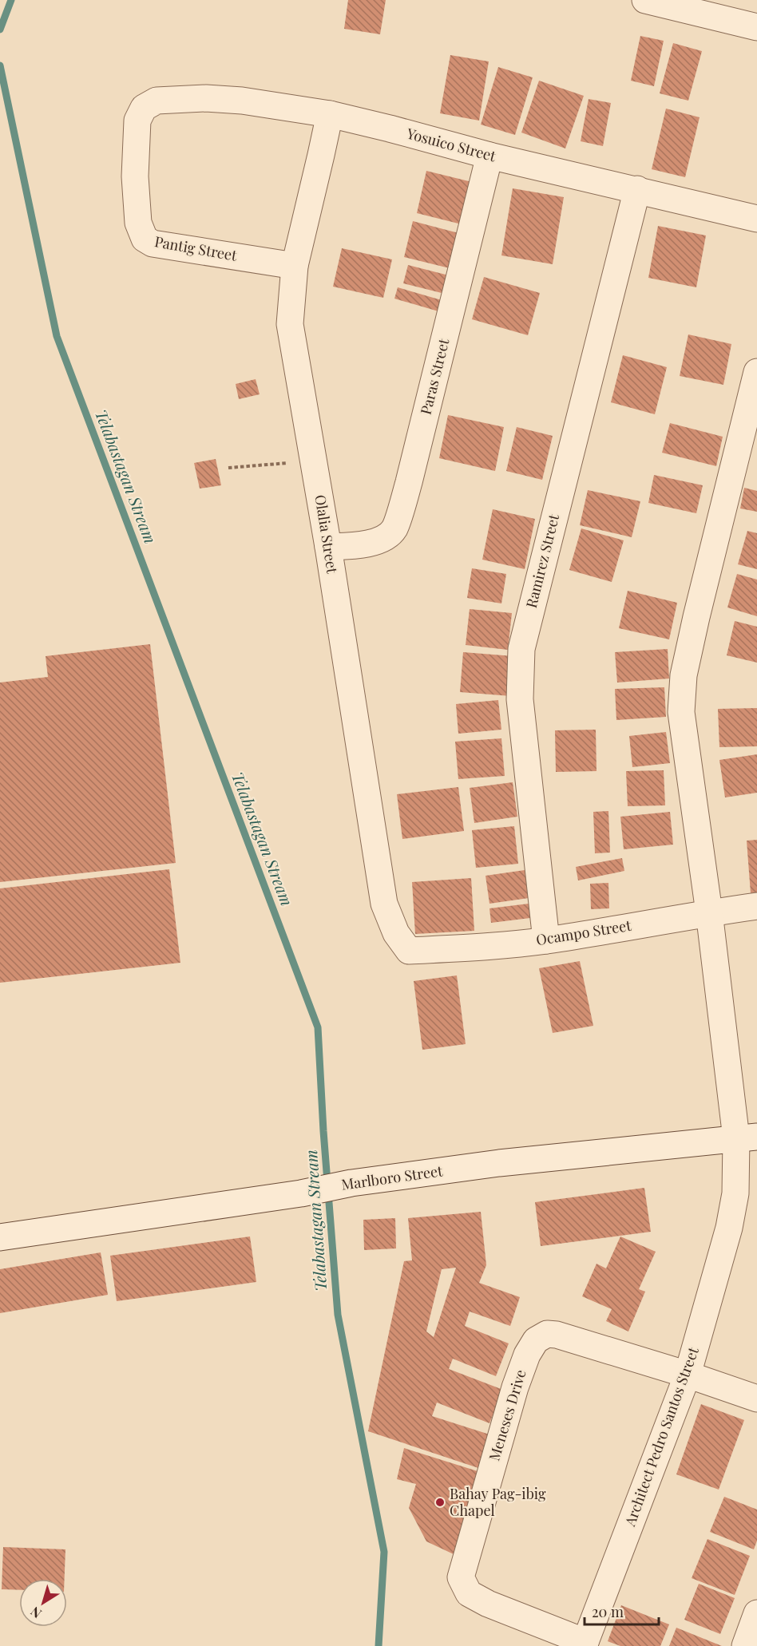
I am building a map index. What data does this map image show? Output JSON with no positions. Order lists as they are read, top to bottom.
{
  "streets": {
    "street": [
      "Yosuico Street",
      "Pantig Street",
      "Paras Street",
      "Olalia Street",
      "Ramirez Street",
      "Ocampo Street",
      "Marlboro Street",
      "Meneses Drive",
      "Architect Pedro Santos Street"
    ]
  },
  "crossings": [
    ["Yosuico Street", "Pantig Street"],
    ["Yosuico Street", "Paras Street"],
    ["Yosuico Street", "Olalia Street"],
    ["Yosuico Street", "Ramirez Street"],
    ["Pantig Street", "Olalia Street"],
    ["Paras Street", "Olalia Street"],
    ["Olalia Street", "Ocampo Street"],
    ["Ramirez Street", "Ocampo Street"],
    ["Ocampo Street", "Architect Pedro Santos Street"],
    ["Marlboro Street", "Architect Pedro Santos Street"],
    ["Meneses Drive", "Architect Pedro Santos Street"]
  ],
  "water": ["Telabastagan Stream"],
  "places": ["Bahay Pag-ibig Chapel"],
  "scale_bar": "20 m",
  "north": "bottom left"
}
